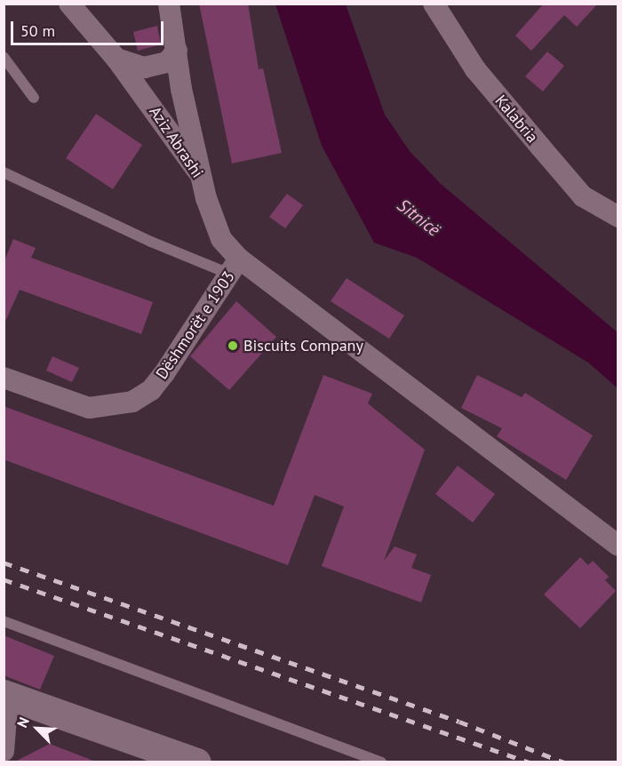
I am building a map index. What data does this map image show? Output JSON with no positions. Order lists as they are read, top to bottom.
{
  "streets": {
    "street": ["Kalabria", "Aziz Abrashi", "Dëshmorët e 1903"]
  },
  "crossings": [
    ["Aziz Abrashi", "Dëshmorët e 1903"]
  ],
  "water": ["Sitnicë"],
  "places": ["Biscuits Company"],
  "scale_bar": "50 m",
  "north": "top left"
}
